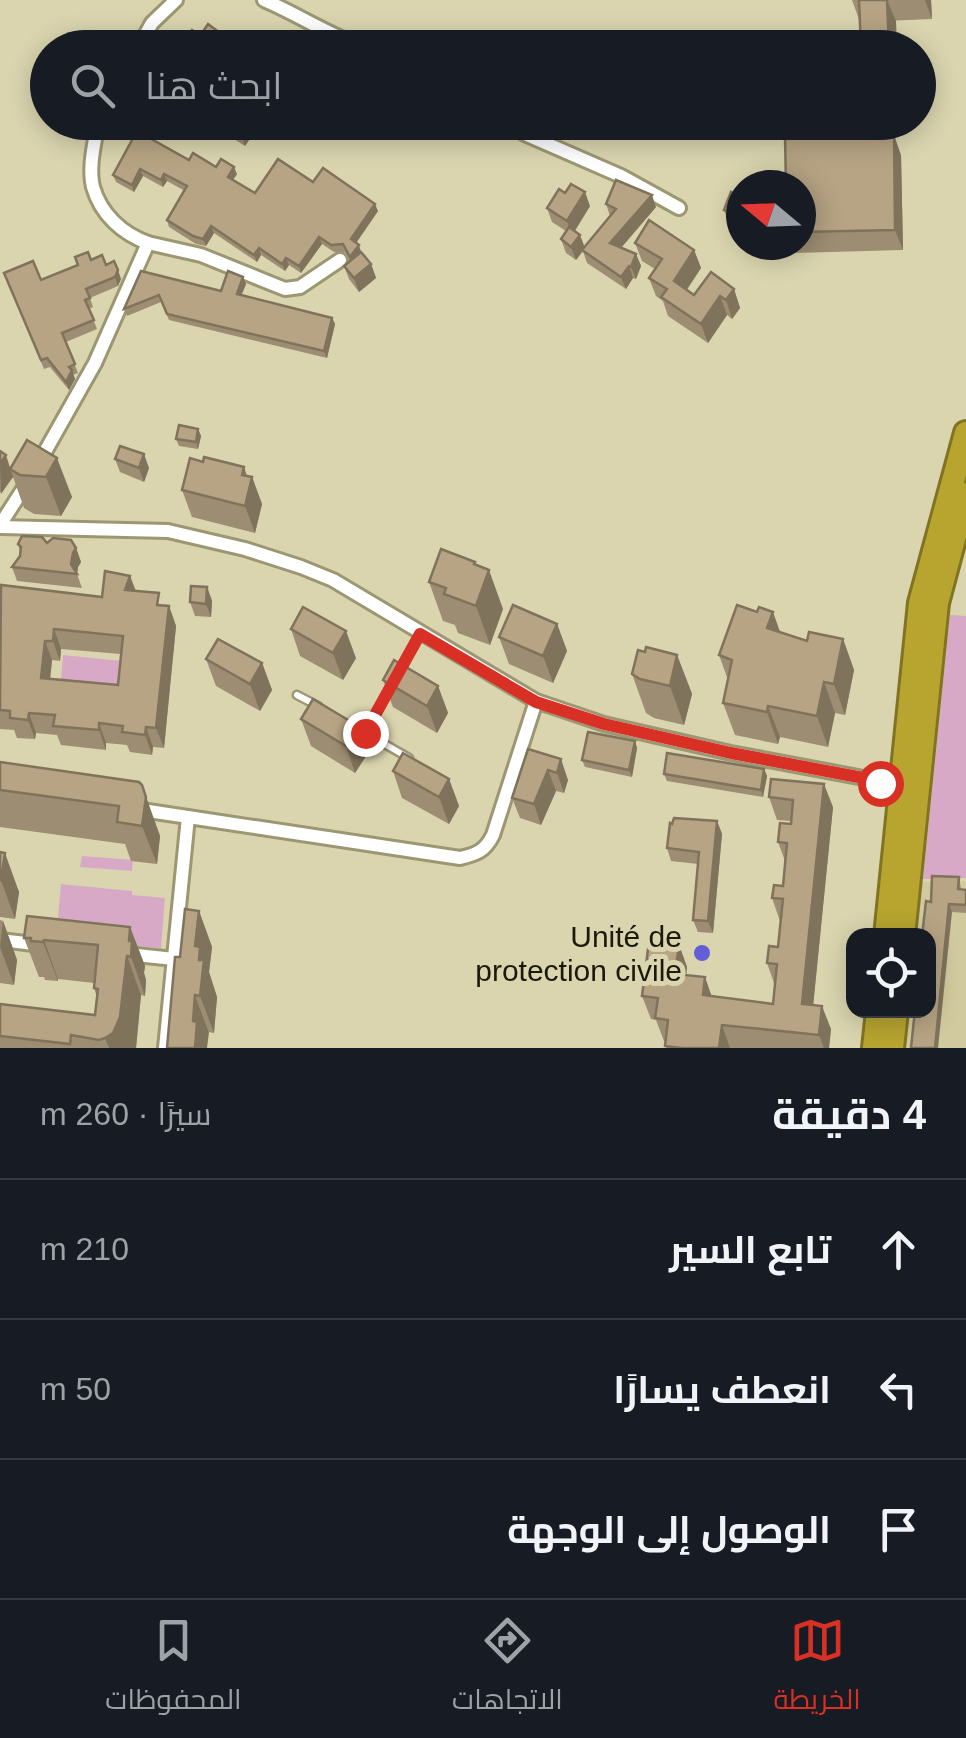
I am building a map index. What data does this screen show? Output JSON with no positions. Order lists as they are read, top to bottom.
{
  "places": ["Unité de protection civile"],
  "north": "left",
  "page": {
    "search": "ابحث هنا",
    "heading": ["4 دقيقة", "سيرًا · 260 m"],
    "list": [
      ["تابع السير", "210 m"],
      ["انعطف يسارًا", "50 m"],
      "الوصول إلى الوجهة"
    ],
    "nav": ["الخريطة", "الاتجاهات", "المحفوظات"]
  }
}
